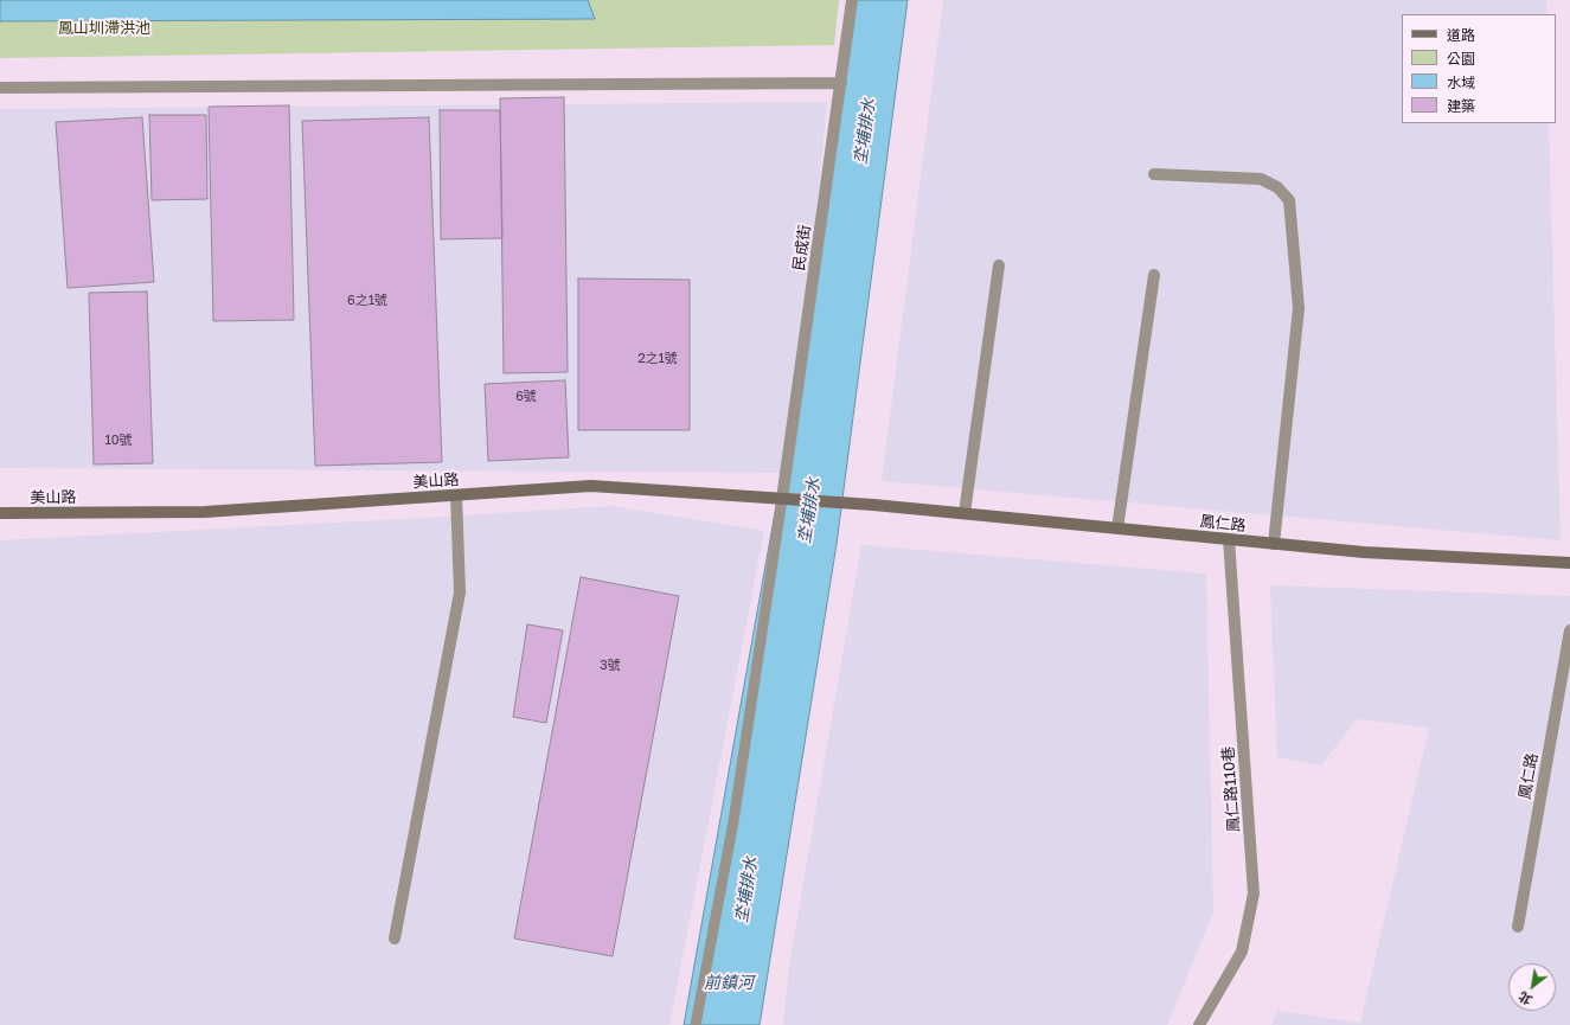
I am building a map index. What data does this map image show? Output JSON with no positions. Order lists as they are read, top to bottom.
{
  "streets": {
    "street": [
      "民成街",
      "美山路",
      "鳳仁路",
      "鳳仁路110巷"
    ]
  },
  "crossings": [
    ["民成街", "美山路"],
    ["美山路", "鳳仁路"],
    ["鳳仁路", "鳳仁路110巷"]
  ],
  "water": ["坔埔排水", "前鎮河"],
  "parks": ["鳳山圳滯洪池"],
  "house_numbers": [
    "6之1號",
    "2之1號",
    "6號",
    "10號",
    "3號"
  ],
  "legend": [
    "道路",
    "公園",
    "水域",
    "建築"
  ],
  "north": "bottom left"
}
